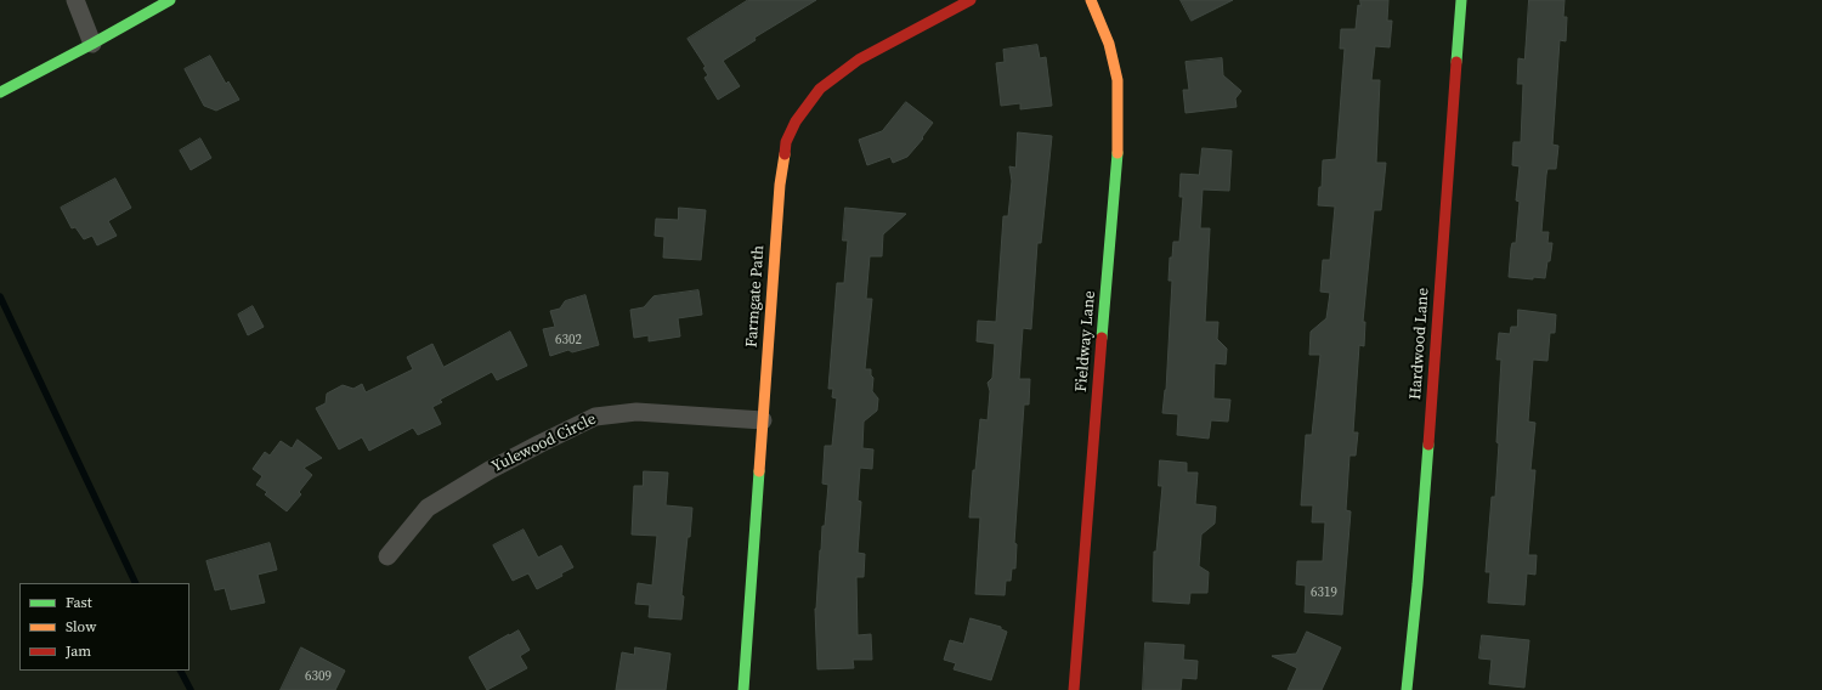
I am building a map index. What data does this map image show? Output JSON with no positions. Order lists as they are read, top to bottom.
{
  "streets": {
    "street": [
      "Farmgate Path",
      "Fieldway Lane",
      "Hardwood Lane",
      "Yulewood Circle"
    ]
  },
  "crossings": [
    ["Farmgate Path", "Yulewood Circle"]
  ],
  "house_numbers": ["6302", "6319", "6309"],
  "legend": ["Fast", "Slow", "Jam"]
}
